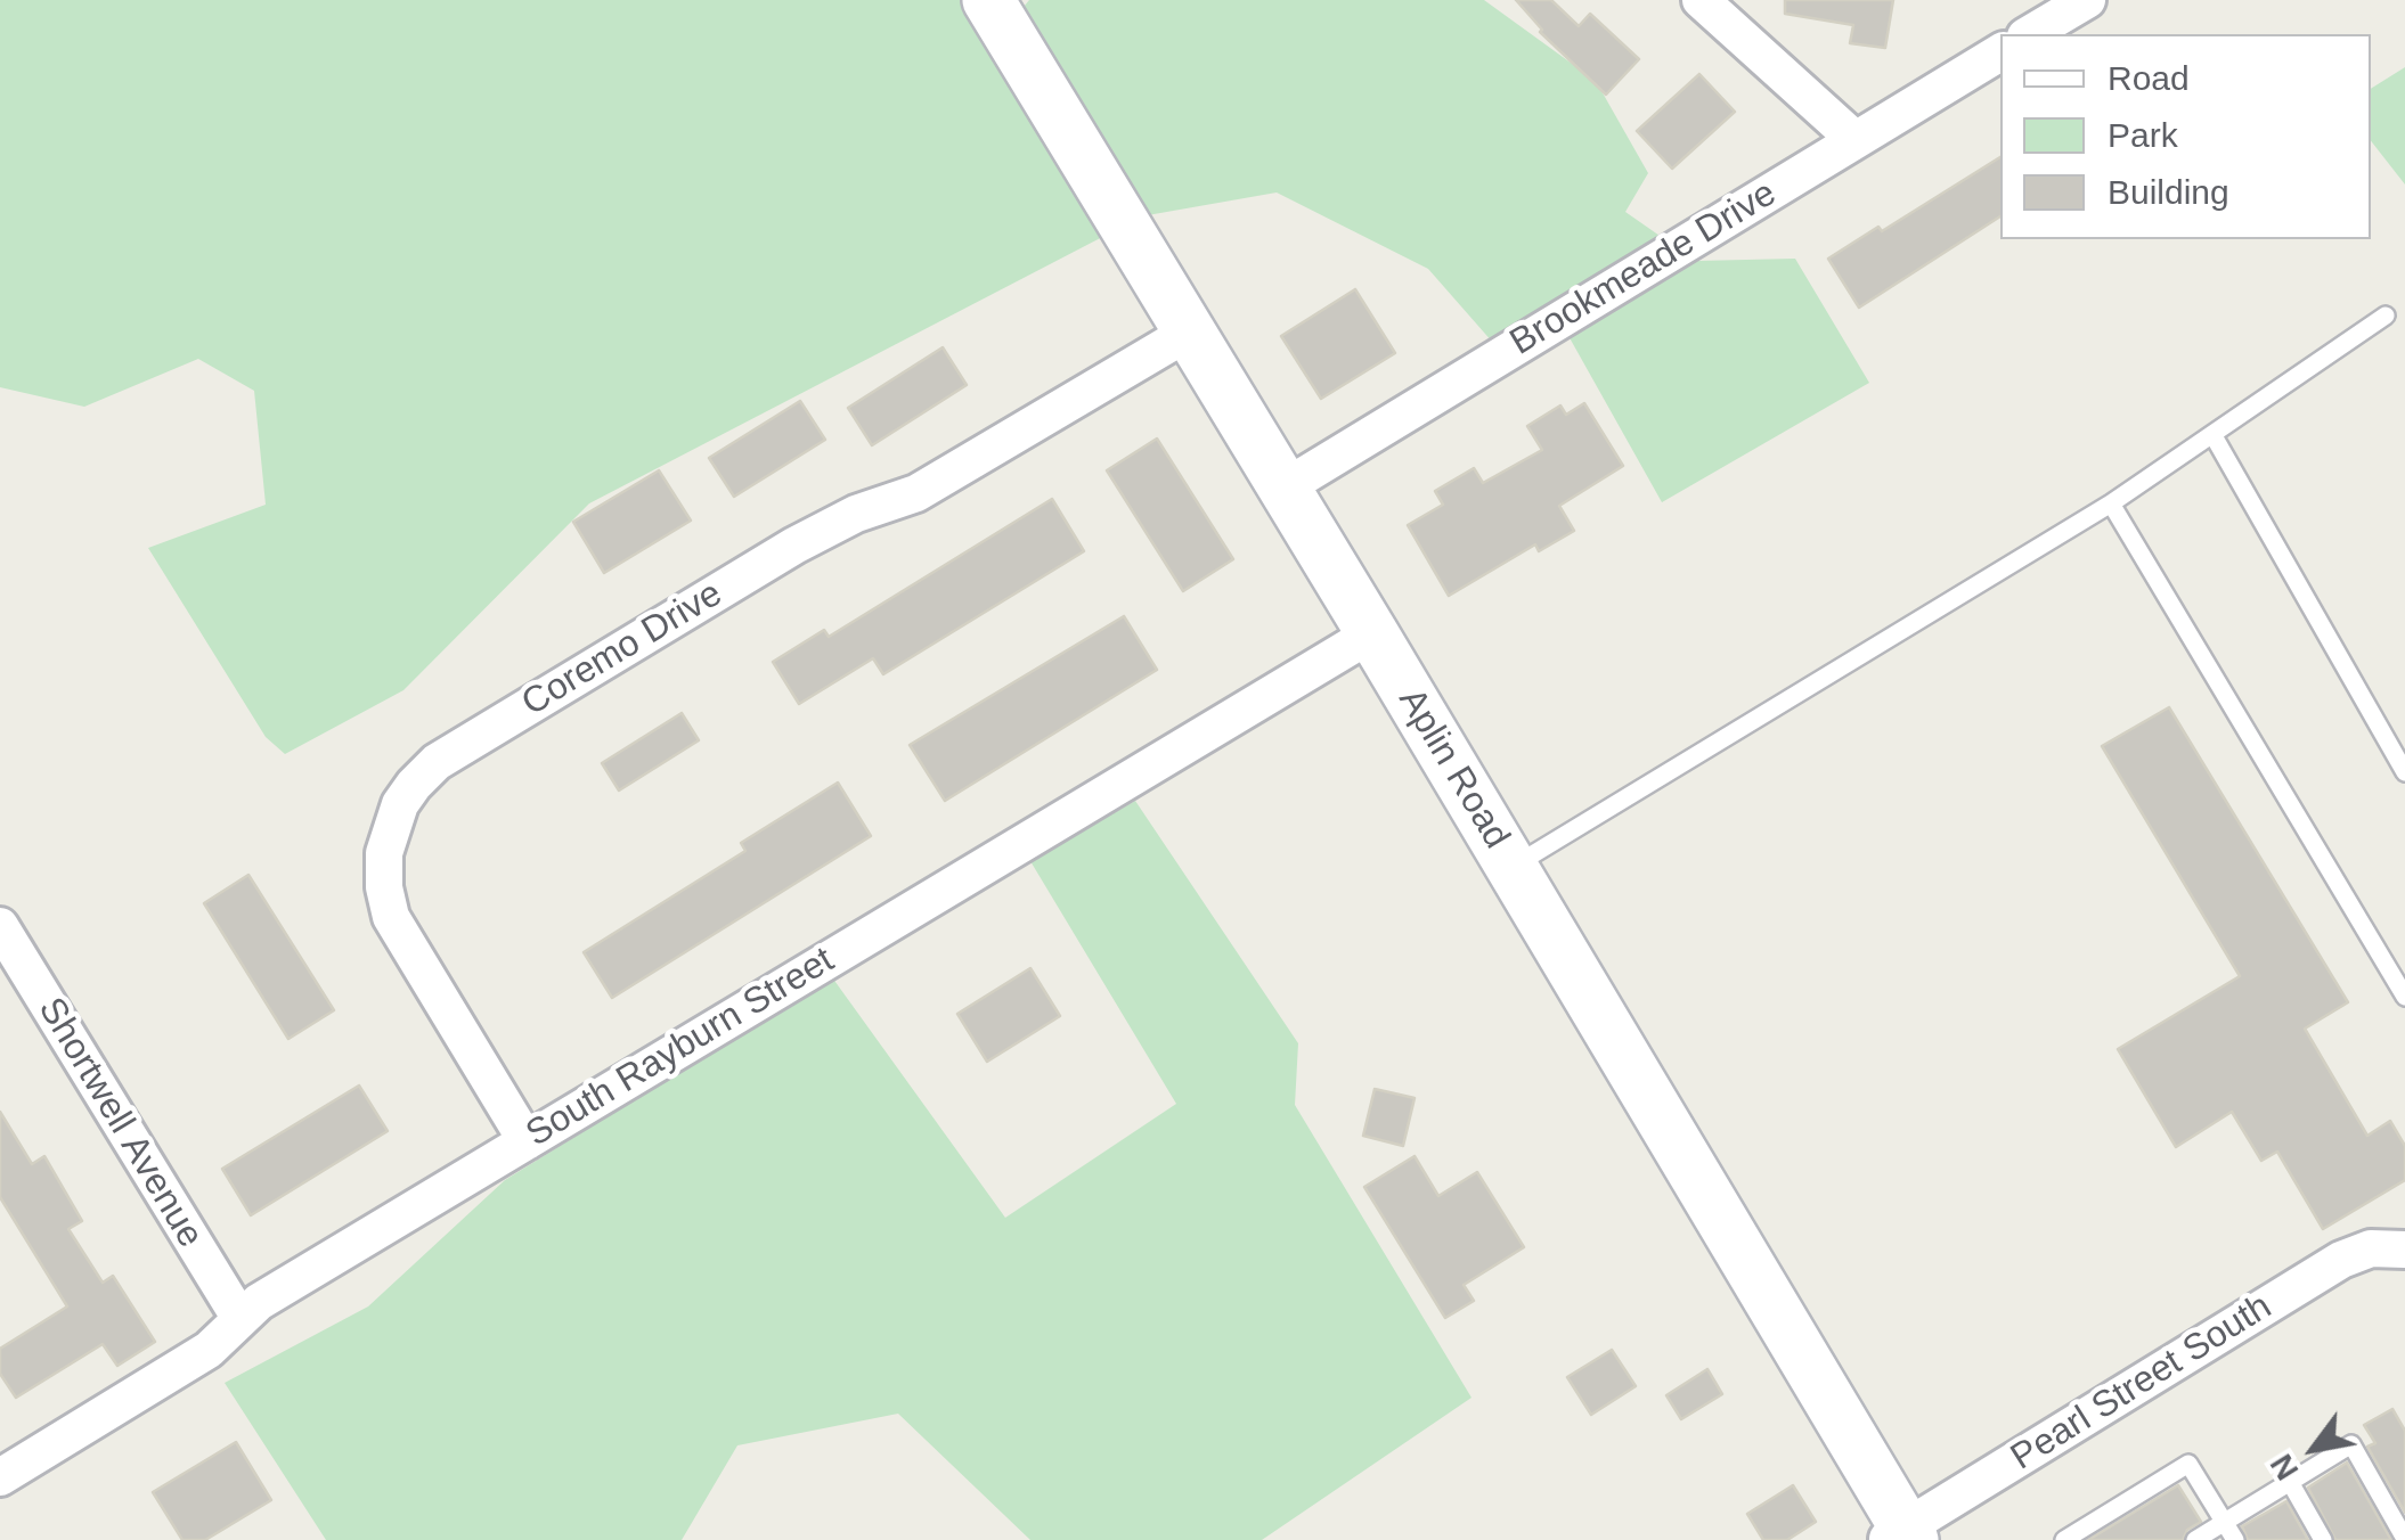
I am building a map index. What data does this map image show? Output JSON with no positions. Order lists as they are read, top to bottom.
{
  "streets": {
    "street": [
      "Brookmeade Drive",
      "Coremo Drive",
      "Aplin Road",
      "South Rayburn Street",
      "Shortwell Avenue",
      "Pearl Street South"
    ]
  },
  "crossings": [
    ["Brookmeade Drive", "Aplin Road"],
    ["Coremo Drive", "Aplin Road"],
    ["Coremo Drive", "South Rayburn Street"],
    ["Aplin Road", "South Rayburn Street"],
    ["Aplin Road", "Pearl Street South"],
    ["South Rayburn Street", "Shortwell Avenue"]
  ],
  "legend": ["Road", "Park", "Building"],
  "north": "bottom left"
}
